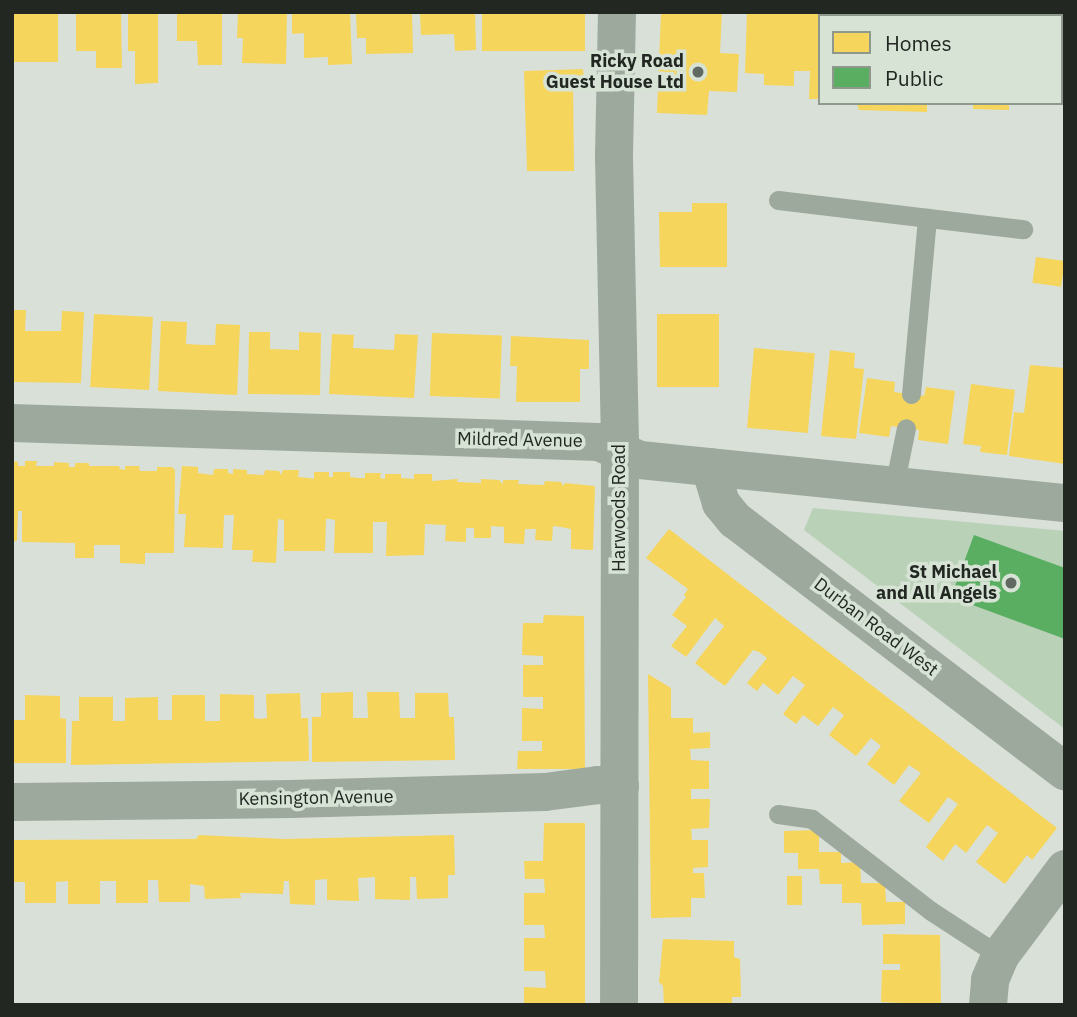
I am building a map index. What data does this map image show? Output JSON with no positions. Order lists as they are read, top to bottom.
{
  "streets": {
    "street": [
      "Mildred Avenue",
      "Harwoods Road",
      "Durban Road West",
      "Kensington Avenue"
    ]
  },
  "crossings": [
    ["Mildred Avenue", "Harwoods Road"],
    ["Mildred Avenue", "Durban Road West"],
    ["Harwoods Road", "Kensington Avenue"]
  ],
  "places": ["Ricky Road Guest House Ltd", "St Michael and All Angels"],
  "legend": ["Homes", "Public"]
}
